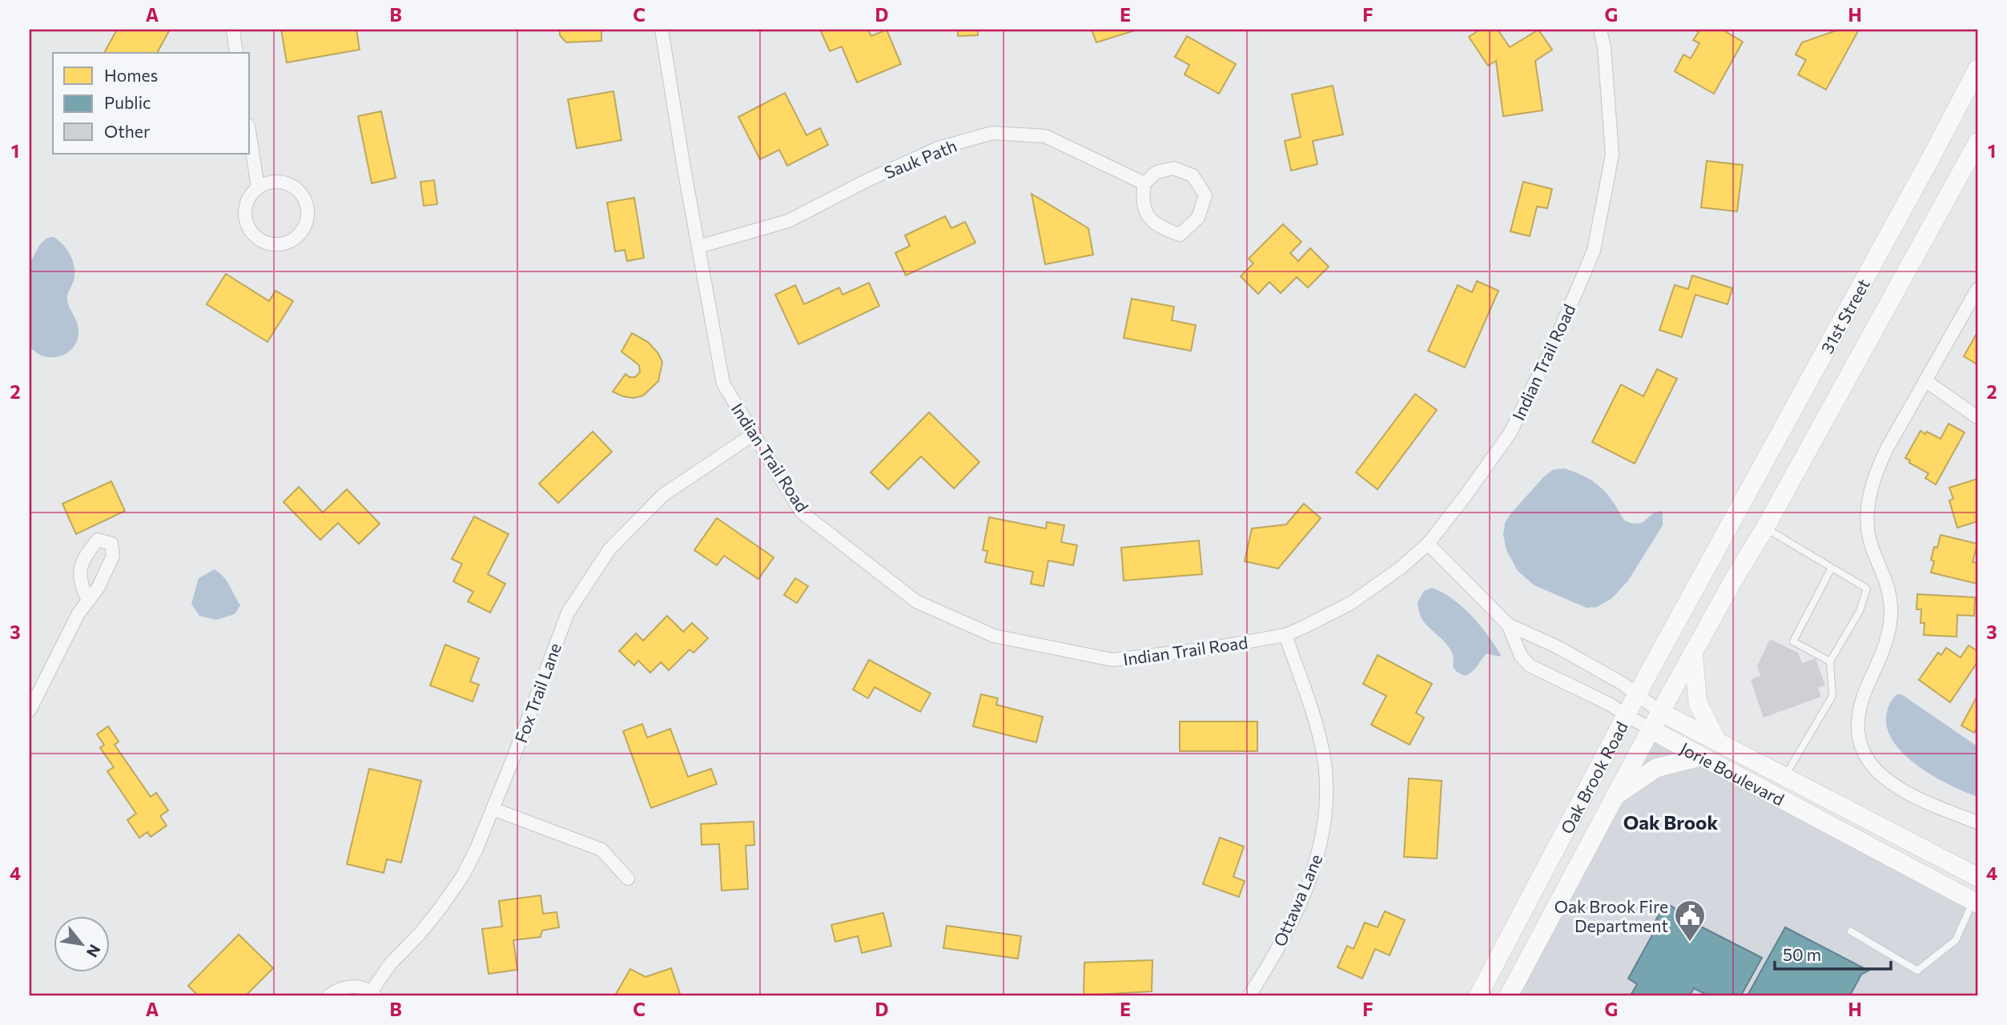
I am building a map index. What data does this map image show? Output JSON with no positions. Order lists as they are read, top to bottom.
{
  "streets": {
    "main road": ["31st Street", "Jorie Boulevard", "Oak Brook Road"],
    "street": [
      "Sauk Path",
      "Indian Trail Road",
      "Fox Trail Lane",
      "Ottawa Lane"
    ]
  },
  "crossings": [
    ["Sauk Path", "Indian Trail Road"],
    ["31st Street", "Oak Brook Road"],
    ["Indian Trail Road", "Fox Trail Lane"],
    ["Indian Trail Road", "Jorie Boulevard"],
    ["Indian Trail Road", "Ottawa Lane"],
    ["Jorie Boulevard", "Oak Brook Road"]
  ],
  "districts": ["Oak Brook"],
  "places": {
    "public building": ["Oak Brook Fire Department"]
  },
  "legend": ["Homes", "Public", "Other"],
  "scale_bar": "50 m",
  "north": "bottom right",
  "grid": {
    "columns": [
      "A",
      "B",
      "C",
      "D",
      "E",
      "F",
      "G",
      "H"
    ],
    "rows": [
      "1",
      "2",
      "3",
      "4"
    ]
  }
}
